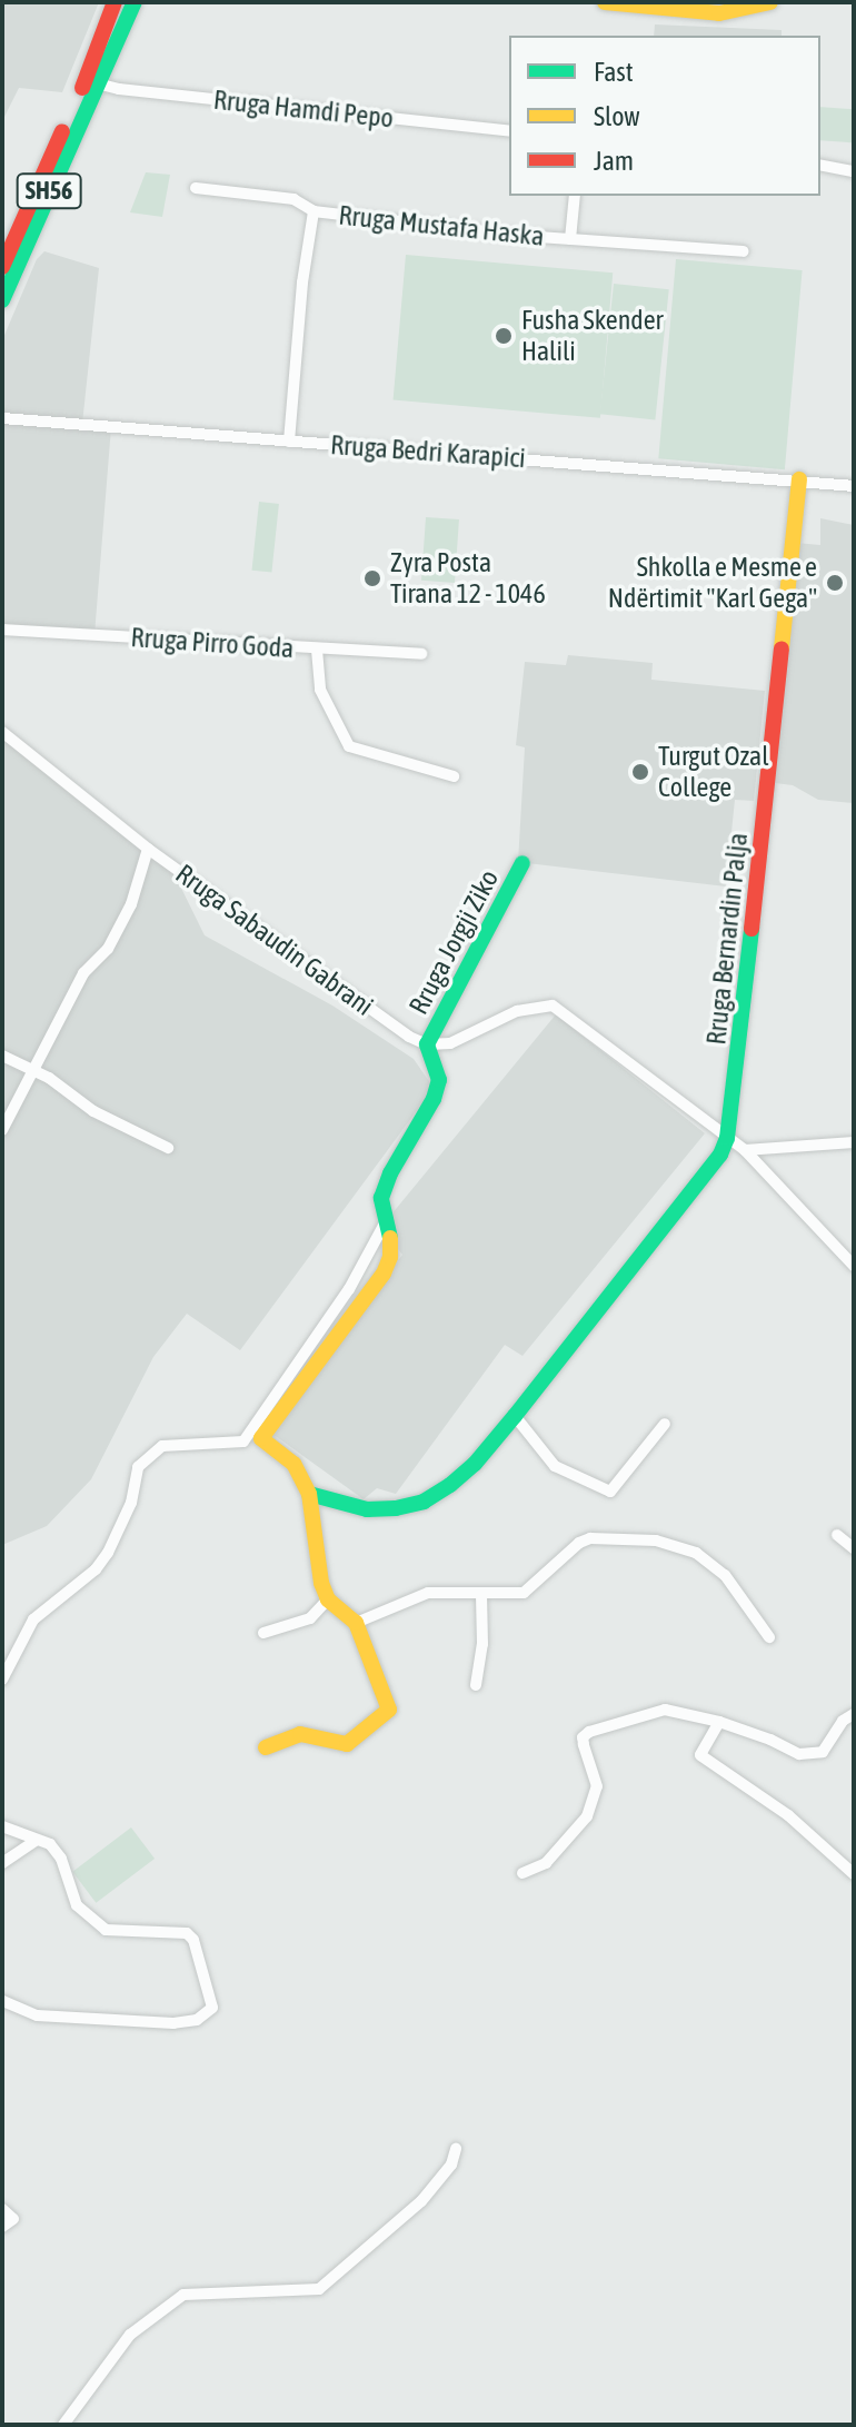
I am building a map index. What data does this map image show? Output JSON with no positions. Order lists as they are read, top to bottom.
{
  "streets": {
    "street": [
      "Rruga Hamdi Pepo",
      "SH56",
      "Rruga Mustafa Haska",
      "Rruga Bedri Karapici",
      "Rruga Pirro Goda",
      "Rruga Bernardin Palja",
      "Rruga Sabaudin Gabrani",
      "Rruga Jorgji Ziko"
    ]
  },
  "crossings": [
    ["Rruga Hamdi Pepo", "SH56"],
    ["Rruga Mustafa Haska", "Rruga Bedri Karapici"],
    ["Rruga Bedri Karapici", "Rruga Bernardin Palja"],
    ["Rruga Sabaudin Gabrani", "Rruga Jorgji Ziko"]
  ],
  "places": [
    "Fusha Skender Halili",
    "Zyra Posta Tirana 12 - 1046",
    "Shkolla e Mesme e Ndërtimit \"Karl Gega\"",
    "Turgut Ozal College"
  ],
  "legend": ["Fast", "Slow", "Jam"]
}
